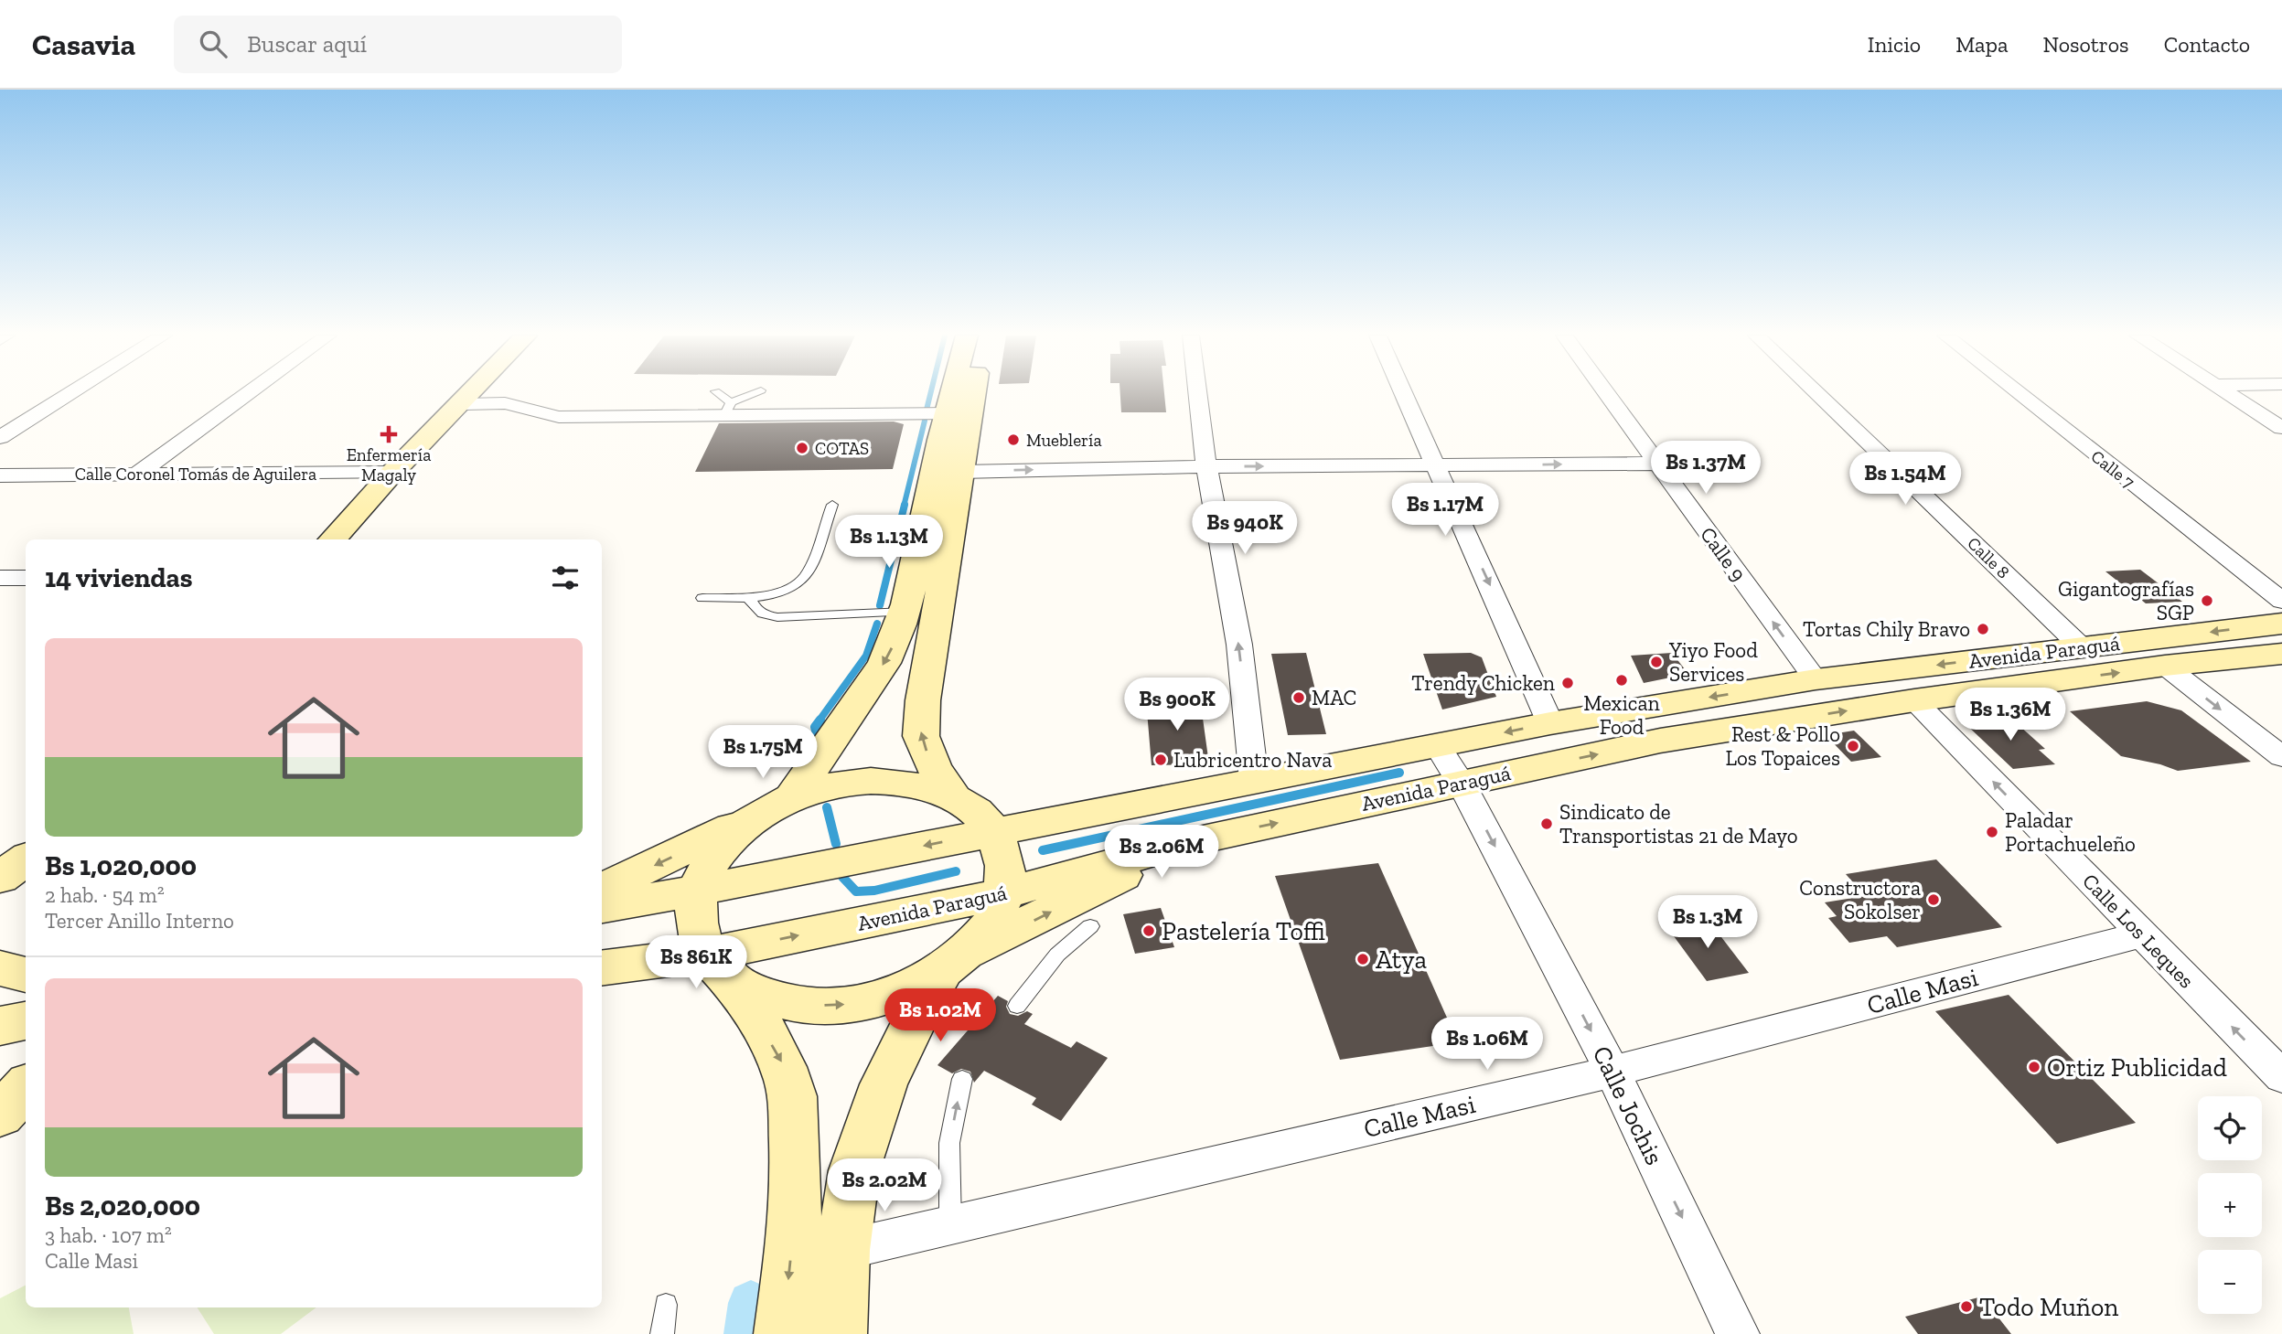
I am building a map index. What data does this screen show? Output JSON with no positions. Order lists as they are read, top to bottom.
{
  "streets": {
    "main road": ["Avenida Paraguá"],
    "street": [
      "Calle 7",
      "Calle Coronel Tomás de Aguilera",
      "Calle 9",
      "Calle 8",
      "Calle Los Leques",
      "Calle Masi",
      "Calle Jochis"
    ]
  },
  "crossings": [
    ["Calle 9", "Avenida Paraguá"],
    ["Calle 8", "Avenida Paraguá"],
    ["Avenida Paraguá", "Calle Los Leques"],
    ["Avenida Paraguá", "Calle Jochis"],
    ["Calle Los Leques", "Calle Masi"],
    ["Calle Masi", "Calle Jochis"]
  ],
  "one_way": ["Calle Los Leques", "Calle Jochis"],
  "places": {
    "health": ["Enfermería Magaly"],
    "other": [
      "Mueblería",
      "COTAS",
      "Gigantografías SGP",
      "Tortas Chily Bravo",
      "Yiyo Food Services",
      "Mexican Food",
      "Trendy Chicken",
      "MAC",
      "Rest & Pollo Los Topaices",
      "Lubricentro Nava",
      "Sindicato de Transportistas 21 de Mayo",
      "Paladar Portachueleño",
      "Constructora Sokolser",
      "Pastelería Toffi",
      "Atya",
      "Ortiz Publicidad",
      "Todo Muñon"
    ]
  },
  "page": {
    "header": "Casavia",
    "search": "Buscar aquí",
    "nav": [
      "Inicio",
      "Mapa",
      "Nosotros",
      "Contacto"
    ],
    "price": [
      "Bs 1.37M",
      "Bs 1.54M",
      "Bs 1.17M",
      "Bs 940K",
      "Bs 1.13M",
      "Bs 900K",
      "Bs 1.36M",
      "Bs 1.75M",
      "Bs 2.06M",
      "Bs 1.3M",
      "Bs 861K",
      "Bs 1.02M",
      "Bs 1.06M",
      "Bs 2.02M"
    ],
    "heading": "14 viviendas",
    "list": [
      {
        "name": "Bs 1,020,000",
        "note": "2 hab. · 54 m² · Tercer Anillo Interno"
      },
      {
        "name": "Bs 2,020,000",
        "note": "3 hab. · 107 m² · Calle Masi"
      }
    ],
    "map_buttons": ["+", "−"]
  }
}
